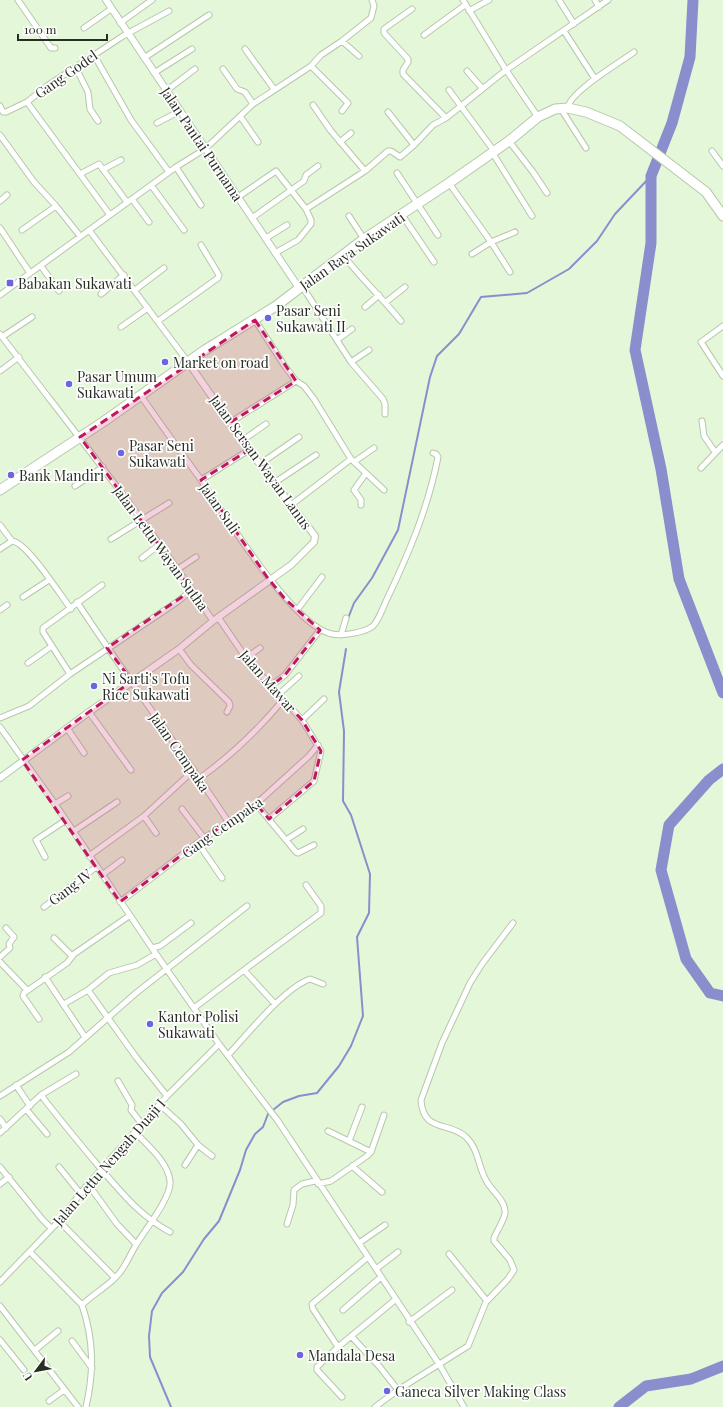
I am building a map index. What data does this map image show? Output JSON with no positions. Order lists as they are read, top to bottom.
{
  "streets": {
    "highway": ["Jalan Raya Sukawati"],
    "street": [
      "Gang Godel",
      "Jalan Pantai Purnama",
      "Jalan Sersan Wayan Lanus",
      "Jalan Suli",
      "Jalan Lettu Wayan Sutha",
      "Jalan Mawar",
      "Jalan Cempaka",
      "Gang Cempaka",
      "Gang IV",
      "Jalan Lettu Nengah Duaji I"
    ]
  },
  "crossings": [
    ["Gang Godel", "Jalan Pantai Purnama"],
    ["Jalan Pantai Purnama", "Jalan Raya Sukawati"],
    ["Jalan Raya Sukawati", "Jalan Sersan Wayan Lanus"],
    ["Jalan Raya Sukawati", "Jalan Suli"],
    ["Jalan Raya Sukawati", "Jalan Lettu Wayan Sutha"],
    ["Jalan Sersan Wayan Lanus", "Jalan Suli"],
    ["Jalan Sersan Wayan Lanus", "Jalan Lettu Wayan Sutha"],
    ["Jalan Sersan Wayan Lanus", "Jalan Mawar"],
    ["Jalan Sersan Wayan Lanus", "Jalan Cempaka"],
    ["Jalan Lettu Wayan Sutha", "Jalan Mawar"],
    ["Jalan Mawar", "Gang Cempaka"],
    ["Jalan Cempaka", "Gang Cempaka"]
  ],
  "places": {
    "transit": ["Babakan Sukawati"],
    "other": [
      "Pasar Seni Sukawati II",
      "Market on road",
      "Pasar Umum Sukawati",
      "Pasar Seni Sukawati",
      "Bank Mandiri",
      "Ni Sarti's Tofu Rice Sukawati",
      "Kantor Polisi Sukawati",
      "Mandala Desa",
      "Ganeca Silver Making Class"
    ]
  },
  "scale_bar": "100 m",
  "north": "bottom left"
}
